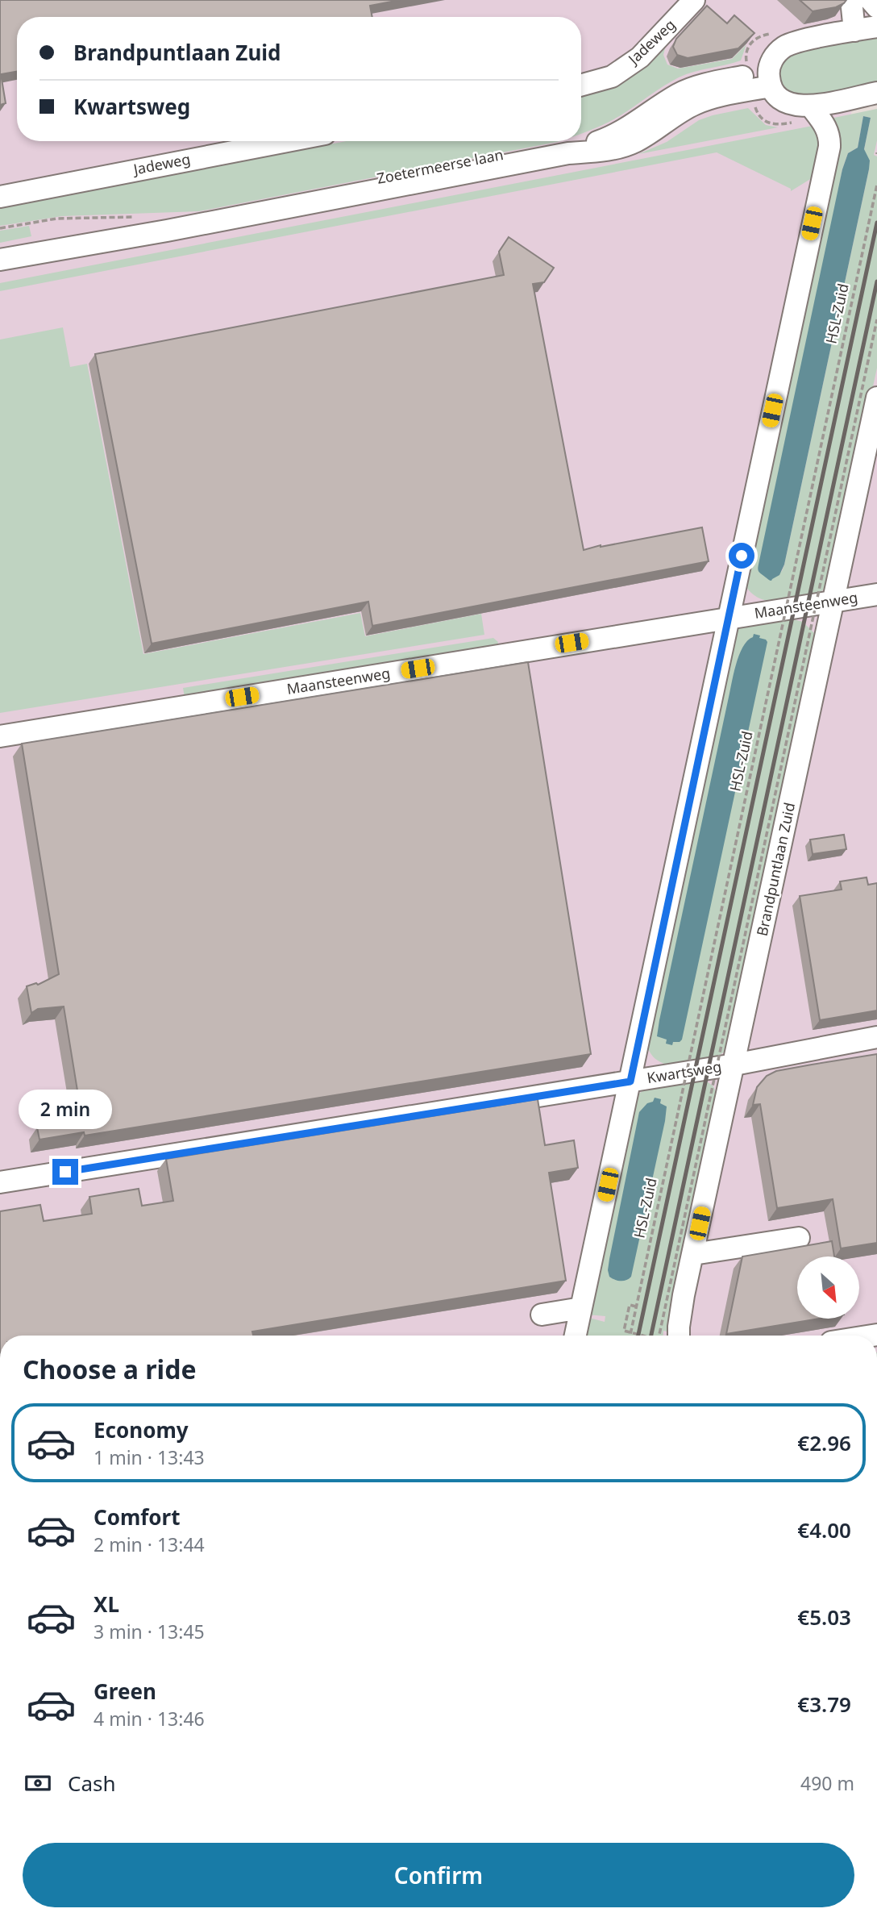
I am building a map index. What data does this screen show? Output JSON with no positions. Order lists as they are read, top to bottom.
{
  "streets": {
    "street": [
      "Jadeweg",
      "Zoetermeerse laan",
      "Maansteenweg",
      "Brandpuntlaan Zuid",
      "Kwartsweg"
    ],
    "path": ["HSL-Zuid"]
  },
  "crossings": [
    ["Maansteenweg", "Brandpuntlaan Zuid"],
    ["Brandpuntlaan Zuid", "Kwartsweg"]
  ],
  "north": "bottom right",
  "page": {
    "banner": ["Brandpuntlaan Zuid", "Kwartsweg"],
    "bubble": "2 min",
    "heading": "Choose a ride",
    "list": [
      {
        "name": "Economy",
        "note": "1 min · 13:43",
        "value": "€2.96"
      },
      {
        "name": "Comfort",
        "note": "2 min · 13:44",
        "value": "€4.00"
      },
      {
        "name": "XL",
        "note": "3 min · 13:45",
        "value": "€5.03"
      },
      {
        "name": "Green",
        "note": "4 min · 13:46",
        "value": "€3.79"
      }
    ],
    "pay": ["Cash", "490 m"],
    "buttons": "Confirm"
  }
}
